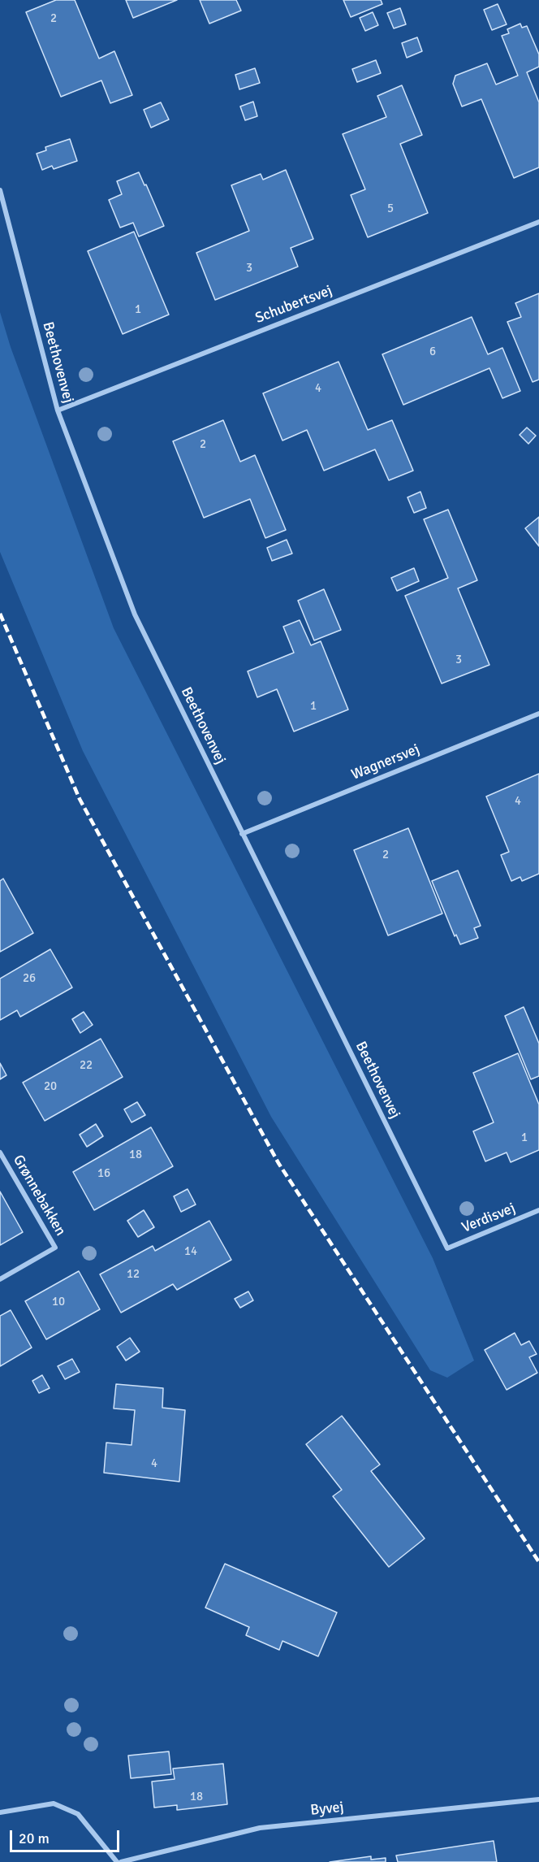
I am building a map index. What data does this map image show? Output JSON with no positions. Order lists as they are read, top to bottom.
{
  "streets": {
    "street": [
      "Schubertsvej",
      "Beethovenvej",
      "Wagnersvej",
      "Grønnebakken",
      "Verdisvej",
      "Byvej"
    ]
  },
  "crossings": [
    ["Schubertsvej", "Beethovenvej"],
    ["Beethovenvej", "Wagnersvej"],
    ["Beethovenvej", "Verdisvej"]
  ],
  "house_numbers": [
    "2",
    "5",
    "3",
    "1",
    "6",
    "4",
    "2",
    "3",
    "1",
    "4",
    "2",
    "26",
    "22",
    "20",
    "1",
    "18",
    "16",
    "14",
    "12",
    "10",
    "4",
    "18"
  ],
  "scale_bar": "20 m"
}
